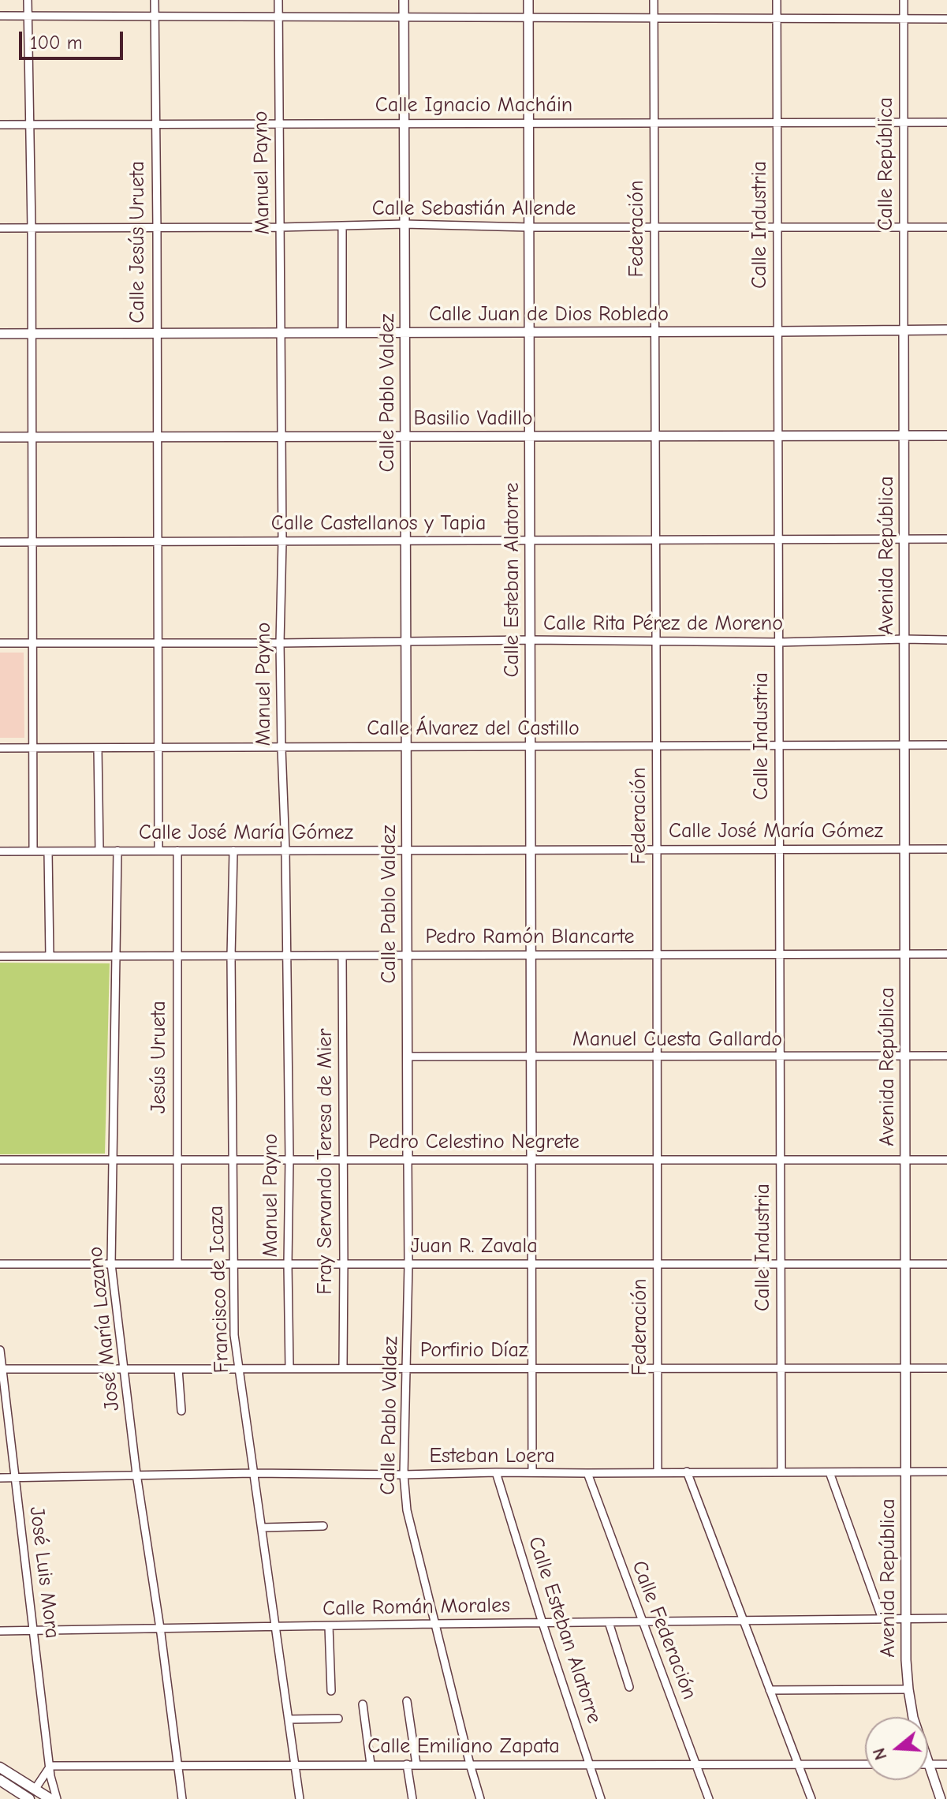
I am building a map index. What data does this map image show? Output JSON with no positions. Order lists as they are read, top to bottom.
{
  "streets": {
    "street": [
      "Calle Ignacio Macháin",
      "Calle República",
      "Manuel Payno",
      "Calle Sebastián Allende",
      "Calle Industria",
      "Federación",
      "Calle Jesús Urueta",
      "Calle Juan de Dios Robledo",
      "Calle Pablo Valdez",
      "Basilio Vadillo",
      "Calle Castellanos y Tapia",
      "Avenida República",
      "Calle Esteban Alatorre",
      "Calle Rita Pérez de Moreno",
      "Calle Álvarez del Castillo",
      "Calle José María Gómez",
      "Pedro Ramón Blancarte",
      "Manuel Cuesta Gallardo",
      "Jesús Urueta",
      "Pedro Celestino Negrete",
      "Fray Servando Teresa de Mier",
      "Juan R. Zavala",
      "Francisco de Icaza",
      "José María Lozano",
      "Porfirio Díaz",
      "Esteban Loera",
      "José Luis Mora",
      "Calle Román Morales",
      "Calle Federación",
      "Calle Emiliano Zapata"
    ]
  },
  "crossings": [
    ["Calle Ignacio Macháin", "Calle República"],
    ["Calle Ignacio Macháin", "Manuel Payno"],
    ["Calle Ignacio Macháin", "Calle Industria"],
    ["Calle Ignacio Macháin", "Federación"],
    ["Calle Ignacio Macháin", "Calle Jesús Urueta"],
    ["Calle Ignacio Macháin", "Calle Pablo Valdez"],
    ["Calle Ignacio Macháin", "Calle Esteban Alatorre"],
    ["Calle República", "Calle Sebastián Allende"],
    ["Calle República", "Calle Juan de Dios Robledo"],
    ["Calle República", "Avenida República"],
    ["Manuel Payno", "Calle Sebastián Allende"],
    ["Manuel Payno", "Calle Juan de Dios Robledo"],
    ["Manuel Payno", "Basilio Vadillo"],
    ["Manuel Payno", "Calle Castellanos y Tapia"],
    ["Manuel Payno", "Calle Rita Pérez de Moreno"],
    ["Manuel Payno", "Calle Álvarez del Castillo"],
    ["Manuel Payno", "Calle José María Gómez"],
    ["Manuel Payno", "Pedro Ramón Blancarte"],
    ["Manuel Payno", "Pedro Celestino Negrete"],
    ["Manuel Payno", "Juan R. Zavala"],
    ["Manuel Payno", "Porfirio Díaz"],
    ["Calle Sebastián Allende", "Calle Industria"],
    ["Calle Sebastián Allende", "Federación"],
    ["Calle Sebastián Allende", "Calle Jesús Urueta"],
    ["Calle Sebastián Allende", "Calle Pablo Valdez"],
    ["Calle Sebastián Allende", "Calle Esteban Alatorre"],
    ["Calle Industria", "Calle Juan de Dios Robledo"],
    ["Calle Industria", "Basilio Vadillo"],
    ["Calle Industria", "Calle Castellanos y Tapia"],
    ["Calle Industria", "Calle Rita Pérez de Moreno"],
    ["Calle Industria", "Calle Álvarez del Castillo"],
    ["Calle Industria", "Calle José María Gómez"],
    ["Calle Industria", "Pedro Ramón Blancarte"],
    ["Calle Industria", "Manuel Cuesta Gallardo"],
    ["Calle Industria", "Pedro Celestino Negrete"],
    ["Calle Industria", "Juan R. Zavala"],
    ["Calle Industria", "Porfirio Díaz"],
    ["Calle Industria", "Esteban Loera"],
    ["Federación", "Calle Juan de Dios Robledo"],
    ["Federación", "Basilio Vadillo"],
    ["Federación", "Calle Castellanos y Tapia"],
    ["Federación", "Calle Rita Pérez de Moreno"],
    ["Federación", "Calle Álvarez del Castillo"],
    ["Federación", "Calle José María Gómez"],
    ["Federación", "Pedro Ramón Blancarte"],
    ["Federación", "Manuel Cuesta Gallardo"],
    ["Federación", "Pedro Celestino Negrete"],
    ["Federación", "Juan R. Zavala"],
    ["Federación", "Porfirio Díaz"],
    ["Federación", "Esteban Loera"],
    ["Calle Jesús Urueta", "Calle Juan de Dios Robledo"],
    ["Calle Jesús Urueta", "Basilio Vadillo"],
    ["Calle Jesús Urueta", "Calle Castellanos y Tapia"],
    ["Calle Juan de Dios Robledo", "Calle Pablo Valdez"],
    ["Calle Juan de Dios Robledo", "Avenida República"],
    ["Calle Juan de Dios Robledo", "Calle Esteban Alatorre"],
    ["Calle Pablo Valdez", "Basilio Vadillo"],
    ["Calle Pablo Valdez", "Calle Castellanos y Tapia"],
    ["Calle Pablo Valdez", "Calle Rita Pérez de Moreno"],
    ["Calle Pablo Valdez", "Calle Álvarez del Castillo"],
    ["Calle Pablo Valdez", "Calle José María Gómez"],
    ["Calle Pablo Valdez", "Pedro Ramón Blancarte"],
    ["Calle Pablo Valdez", "Manuel Cuesta Gallardo"],
    ["Calle Pablo Valdez", "Pedro Celestino Negrete"],
    ["Calle Pablo Valdez", "Juan R. Zavala"],
    ["Calle Pablo Valdez", "Porfirio Díaz"],
    ["Calle Pablo Valdez", "Esteban Loera"],
    ["Calle Pablo Valdez", "Calle Román Morales"],
    ["Calle Pablo Valdez", "Calle Emiliano Zapata"],
    ["Basilio Vadillo", "Avenida República"],
    ["Basilio Vadillo", "Calle Esteban Alatorre"],
    ["Calle Castellanos y Tapia", "Avenida República"],
    ["Calle Castellanos y Tapia", "Calle Esteban Alatorre"],
    ["Avenida República", "Calle Rita Pérez de Moreno"],
    ["Avenida República", "Calle Álvarez del Castillo"],
    ["Avenida República", "Calle José María Gómez"],
    ["Avenida República", "Pedro Ramón Blancarte"],
    ["Avenida República", "Manuel Cuesta Gallardo"],
    ["Avenida República", "Pedro Celestino Negrete"],
    ["Avenida República", "Juan R. Zavala"],
    ["Avenida República", "Porfirio Díaz"],
    ["Avenida República", "Esteban Loera"],
    ["Avenida República", "Calle Román Morales"],
    ["Calle Esteban Alatorre", "Calle Rita Pérez de Moreno"],
    ["Calle Esteban Alatorre", "Calle Álvarez del Castillo"],
    ["Calle Esteban Alatorre", "Calle José María Gómez"],
    ["Calle Esteban Alatorre", "Pedro Ramón Blancarte"],
    ["Calle Esteban Alatorre", "Manuel Cuesta Gallardo"],
    ["Calle Esteban Alatorre", "Pedro Celestino Negrete"],
    ["Calle Esteban Alatorre", "Esteban Loera"],
    ["Calle Esteban Alatorre", "Calle Román Morales"],
    ["Calle Esteban Alatorre", "Calle Emiliano Zapata"],
    ["Calle José María Gómez", "Jesús Urueta"],
    ["Calle José María Gómez", "Francisco de Icaza"],
    ["Calle José María Gómez", "José María Lozano"],
    ["Pedro Ramón Blancarte", "Jesús Urueta"],
    ["Pedro Ramón Blancarte", "Fray Servando Teresa de Mier"],
    ["Pedro Ramón Blancarte", "Francisco de Icaza"],
    ["Pedro Ramón Blancarte", "José María Lozano"],
    ["Jesús Urueta", "Pedro Celestino Negrete"],
    ["Jesús Urueta", "Juan R. Zavala"],
    ["Pedro Celestino Negrete", "Fray Servando Teresa de Mier"],
    ["Pedro Celestino Negrete", "Francisco de Icaza"],
    ["Pedro Celestino Negrete", "José María Lozano"],
    ["Fray Servando Teresa de Mier", "Juan R. Zavala"],
    ["Fray Servando Teresa de Mier", "Porfirio Díaz"],
    ["Juan R. Zavala", "Francisco de Icaza"],
    ["Juan R. Zavala", "José María Lozano"],
    ["Francisco de Icaza", "Porfirio Díaz"],
    ["Francisco de Icaza", "Esteban Loera"],
    ["Francisco de Icaza", "Calle Román Morales"],
    ["Francisco de Icaza", "Calle Emiliano Zapata"],
    ["José María Lozano", "Porfirio Díaz"],
    ["José María Lozano", "Esteban Loera"],
    ["José María Lozano", "Calle Román Morales"],
    ["José María Lozano", "Calle Emiliano Zapata"],
    ["Porfirio Díaz", "José Luis Mora"],
    ["Esteban Loera", "José Luis Mora"],
    ["Esteban Loera", "Calle Federación"],
    ["José Luis Mora", "Calle Román Morales"],
    ["José Luis Mora", "Calle Emiliano Zapata"],
    ["Calle Román Morales", "Calle Federación"],
    ["Calle Federación", "Calle Emiliano Zapata"]
  ],
  "scale_bar": "100 m",
  "north": "left"
}
